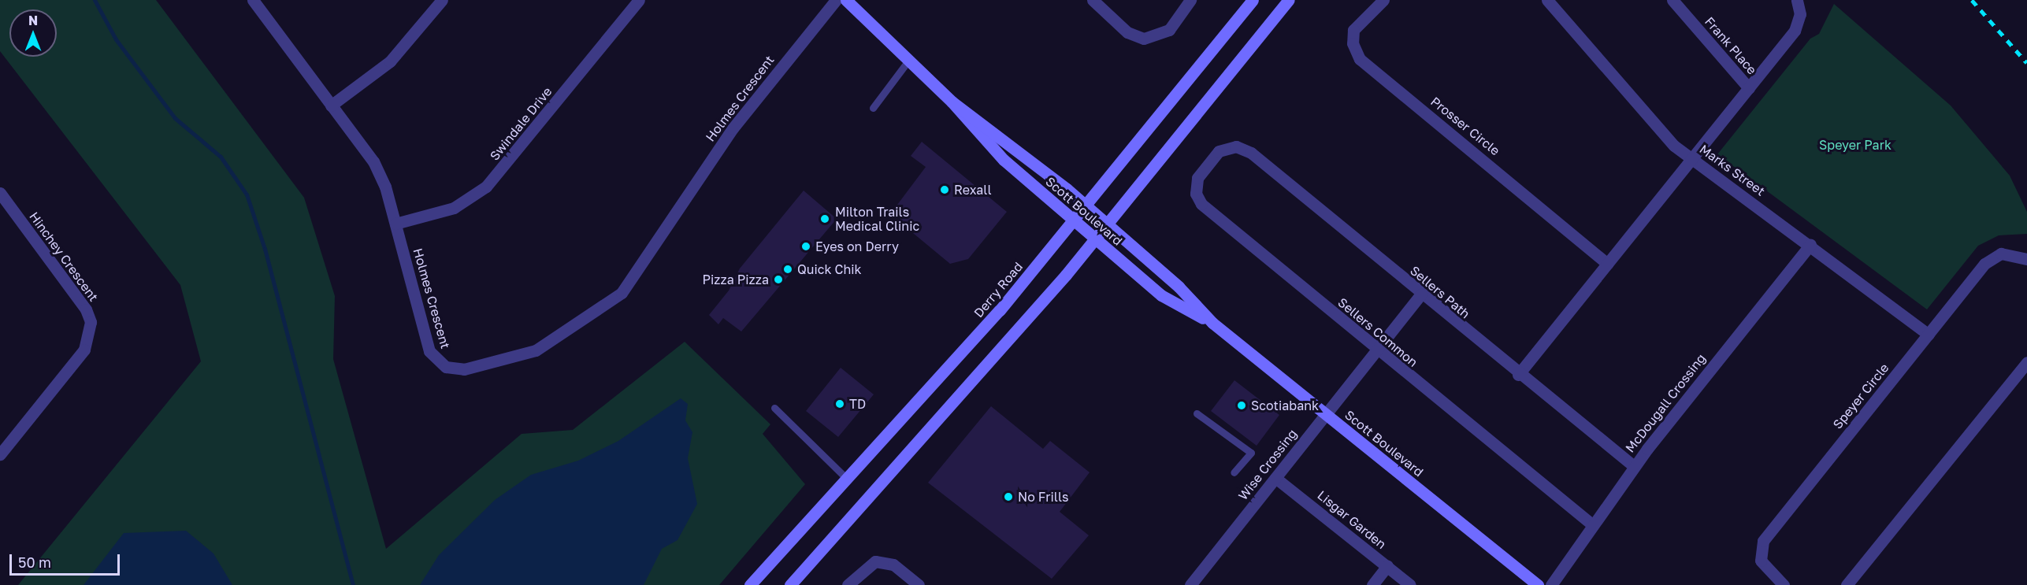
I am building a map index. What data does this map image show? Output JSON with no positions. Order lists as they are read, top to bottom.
{
  "streets": {
    "main road": ["Scott Boulevard", "Derry Road"],
    "street": [
      "Frank Place",
      "Holmes Crescent",
      "Swindale Drive",
      "Prosser Circle",
      "Marks Street",
      "Hinchey Crescent",
      "Sellers Path",
      "Sellers Common",
      "Speyer Circle",
      "McDougall Crossing",
      "Wise Crossing",
      "Lisgar Garden"
    ]
  },
  "crossings": [
    ["Holmes Crescent", "Swindale Drive"],
    ["Marks Street", "Speyer Circle"],
    ["Marks Street", "McDougall Crossing"],
    ["Scott Boulevard", "Derry Road"],
    ["Scott Boulevard", "Wise Crossing"],
    ["Sellers Path", "Sellers Common"],
    ["Sellers Path", "McDougall Crossing"],
    ["Sellers Path", "Wise Crossing"],
    ["Sellers Common", "McDougall Crossing"],
    ["Sellers Common", "Wise Crossing"],
    ["Wise Crossing", "Lisgar Garden"]
  ],
  "parks": ["Speyer Park"],
  "places": [
    "Rexall",
    "Milton Trails Medical Clinic",
    "Eyes on Derry",
    "Quick Chik",
    "Pizza Pizza",
    "TD",
    "Scotiabank",
    "No Frills"
  ],
  "scale_bar": "50 m",
  "north": "top"
}
